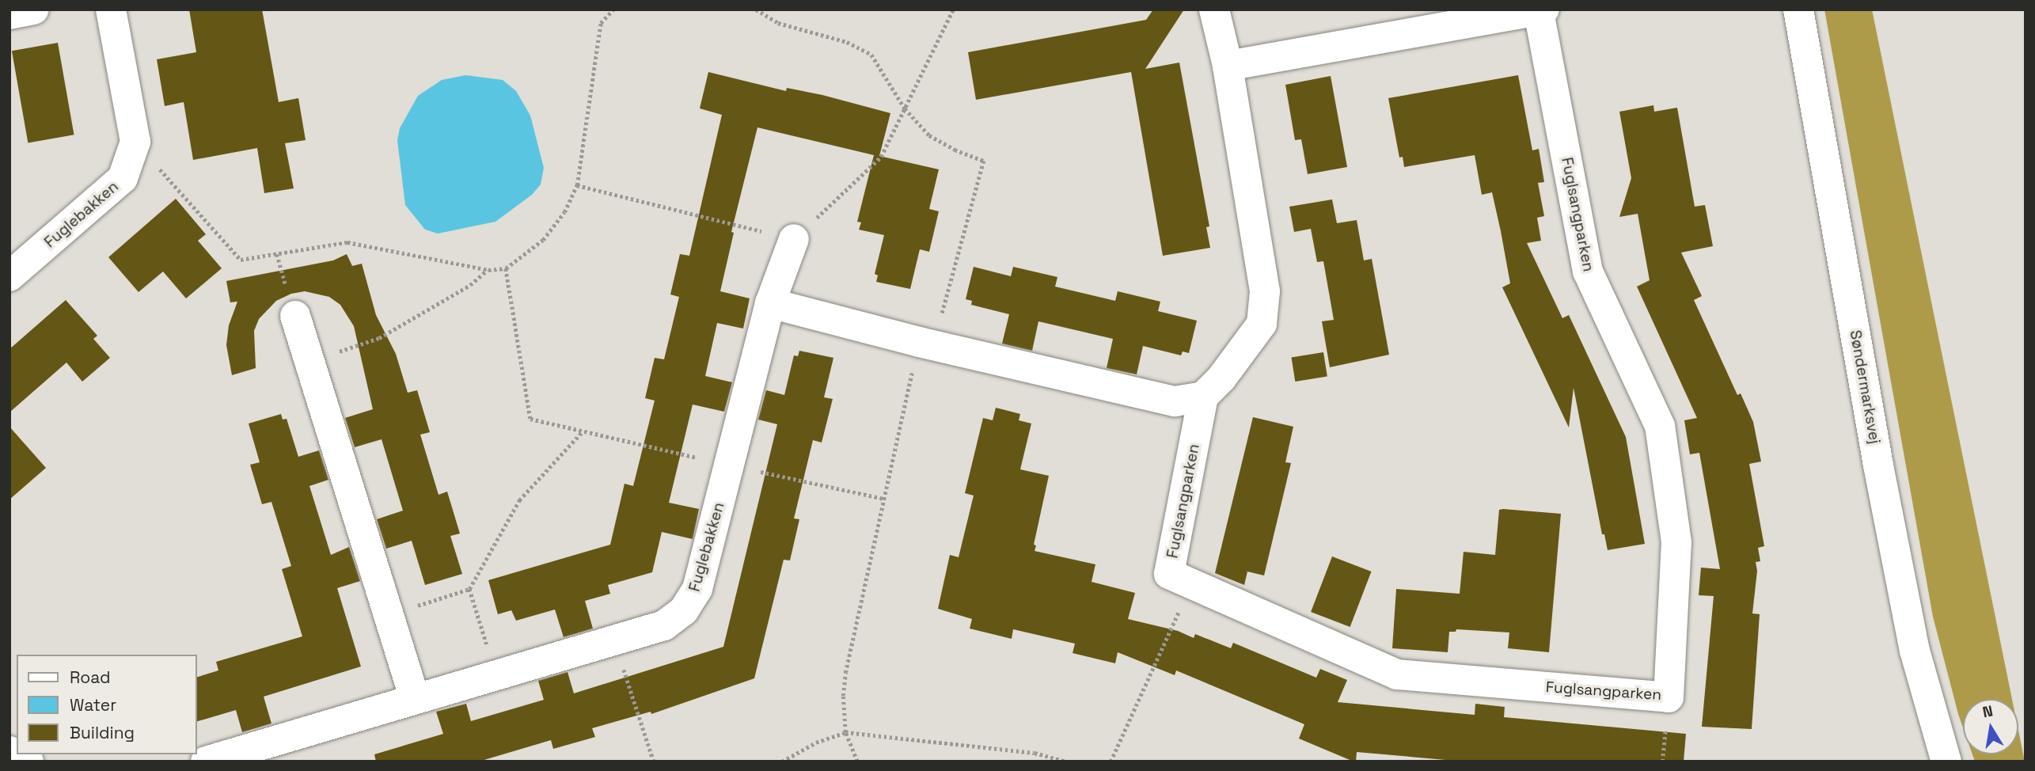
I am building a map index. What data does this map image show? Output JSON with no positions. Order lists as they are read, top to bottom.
{
  "streets": {
    "street": ["Fuglebakken", "Fuglsangparken", "Søndermarksvej"]
  },
  "legend": ["Road", "Water", "Building"],
  "north": "top"
}
